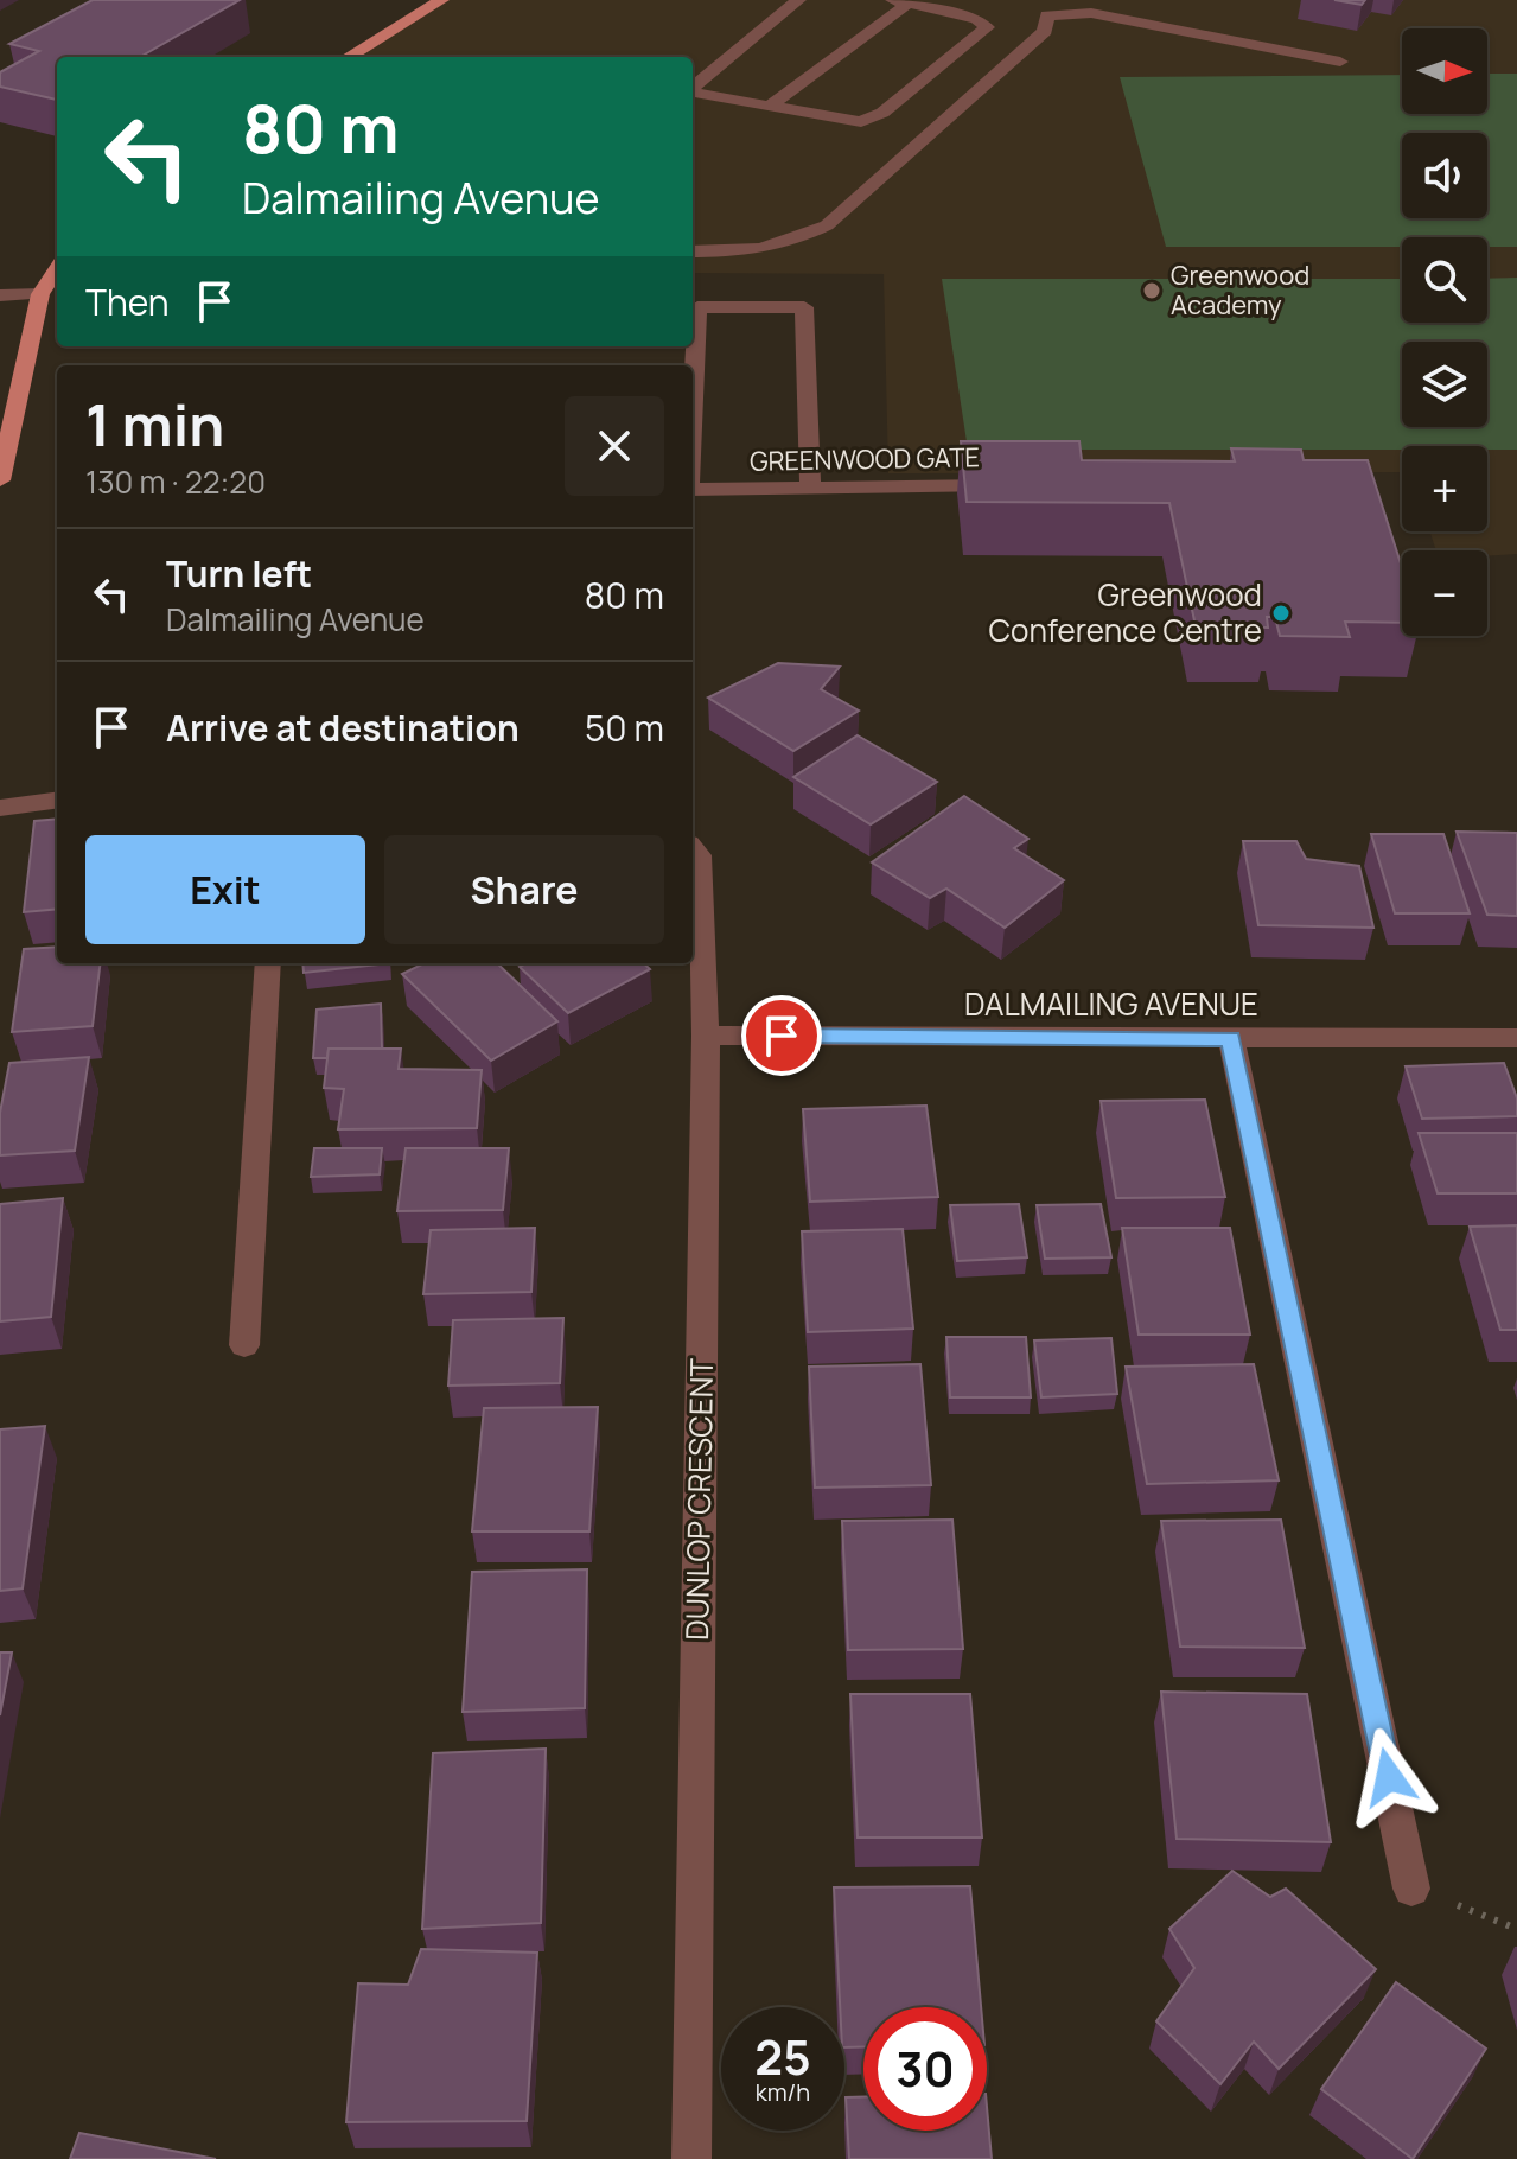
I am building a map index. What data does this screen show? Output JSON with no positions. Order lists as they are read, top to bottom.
{
  "streets": {
    "street": ["GREENWOOD GATE", "DALMAILING AVENUE", "DUNLOP CRESCENT"]
  },
  "crossings": [
    ["DALMAILING AVENUE", "DUNLOP CRESCENT"]
  ],
  "places": ["Greenwood Academy", "Greenwood Conference Centre"],
  "north": "right",
  "page": {
    "map_buttons": ["+", "−"],
    "turn": ["80 m", "Dalmailing Avenue"],
    "then": "Then",
    "heading": ["1 min", "130 m · 22:20"],
    "list": [
      {
        "name": "Turn left",
        "note": "Dalmailing Avenue",
        "value": "80 m"
      },
      {
        "name": "Arrive at destination",
        "value": "50 m"
      }
    ],
    "buttons": ["Exit", "Share"],
    "speed": "25 km/h",
    "limit": "30"
  }
}
